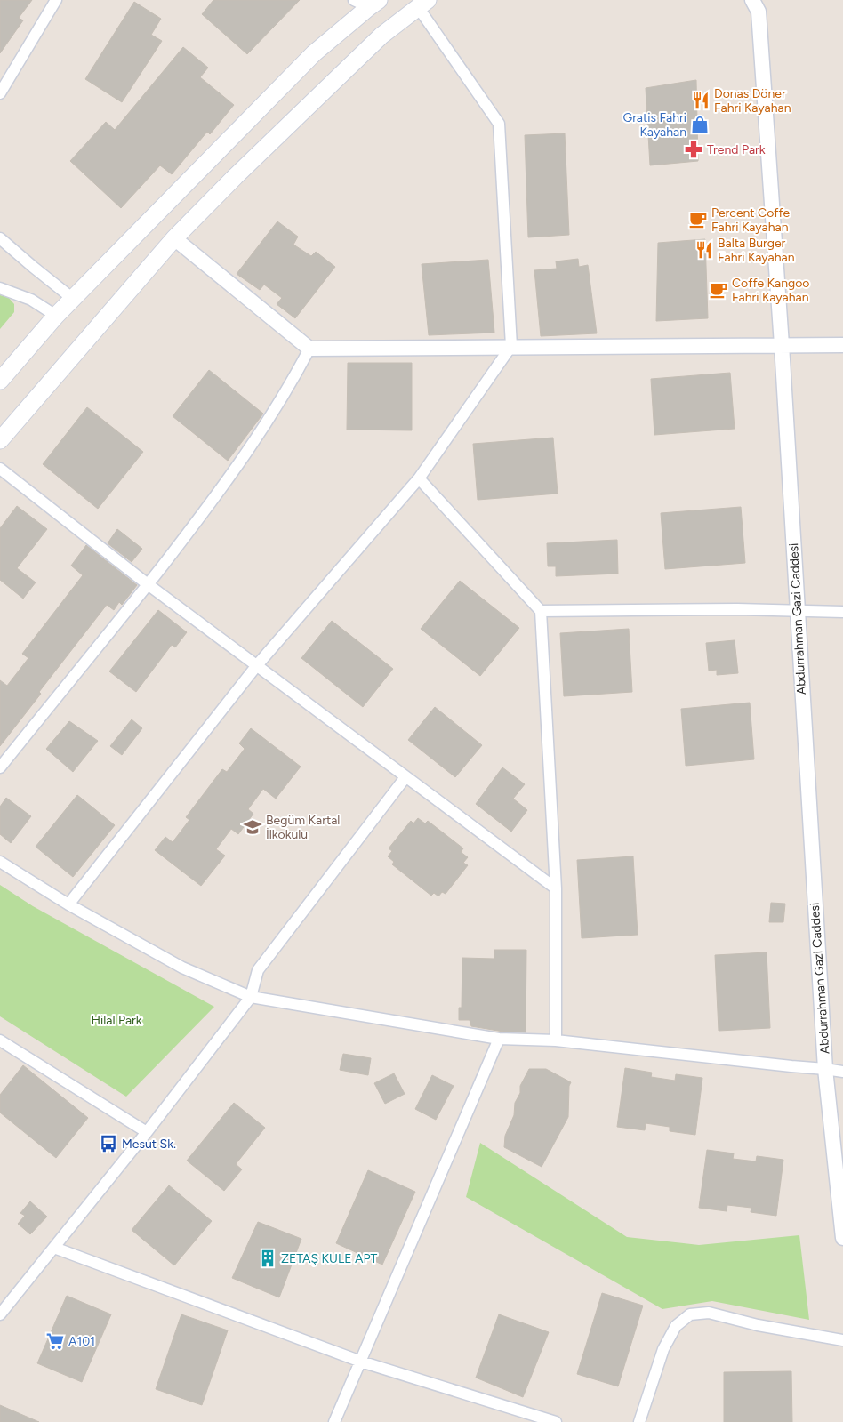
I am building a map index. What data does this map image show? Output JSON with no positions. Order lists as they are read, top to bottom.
{
  "streets": {
    "street": ["Abdurrahman Gazi Caddesi"]
  },
  "parks": ["Hilal Park"],
  "places": {
    "restaurant": ["Donas Döner Fahri Kayahan", "Balta Burger Fahri Kayahan"],
    "shop": ["Gratis Fahri Kayahan"],
    "pharmacy": ["Trend Park"],
    "cafe": ["Percent Coffe Fahri Kayahan", "Coffe Kangoo Fahri Kayahan"],
    "school or university": ["Begüm Kartal İlkokulu"],
    "bus stop": ["Mesut Sk."],
    "building": ["ZETAŞ KULE APT"],
    "supermarket": ["A101"]
  }
}
